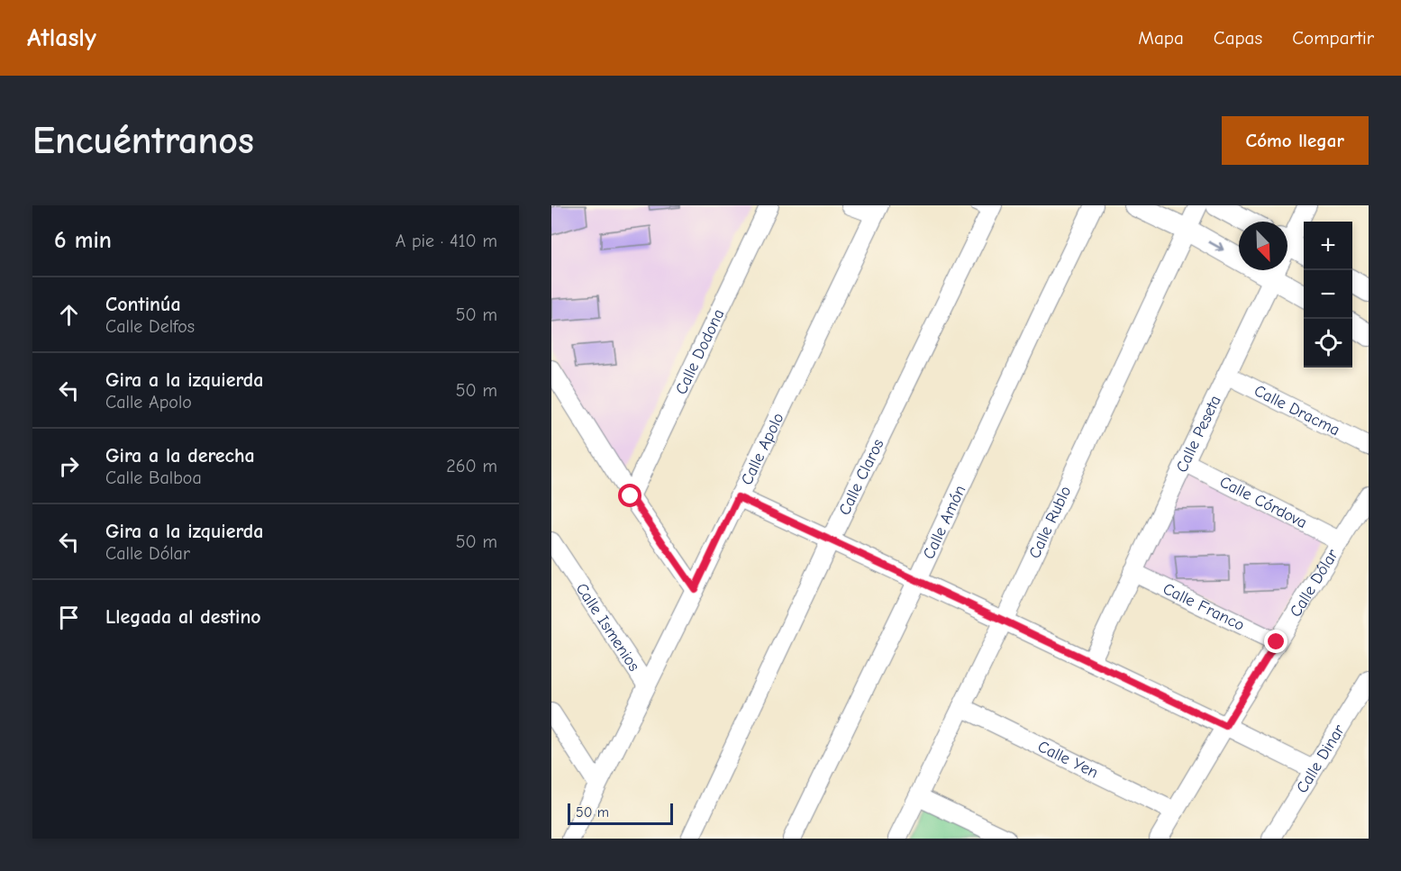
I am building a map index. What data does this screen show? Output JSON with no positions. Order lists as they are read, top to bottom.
{
  "streets": {
    "street": [
      "Calle Dodona",
      "Calle Dracma",
      "Calle Peseta",
      "Calle Apolo",
      "Calle Claros",
      "Calle Córdova",
      "Calle Amón",
      "Calle Rublo",
      "Calle Dólar",
      "Calle Franco",
      "Calle Ismenios",
      "Calle Yen",
      "Calle Dinar"
    ]
  },
  "crossings": [
    ["Calle Dracma", "Calle Peseta"],
    ["Calle Peseta", "Calle Córdova"],
    ["Calle Peseta", "Calle Franco"],
    ["Calle Apolo", "Calle Ismenios"],
    ["Calle Córdova", "Calle Dólar"],
    ["Calle Rublo", "Calle Yen"],
    ["Calle Dólar", "Calle Franco"],
    ["Calle Dólar", "Calle Yen"]
  ],
  "scale_bar": "50 m",
  "north": "bottom right",
  "page": {
    "header": "Atlasly",
    "nav": ["Mapa", "Capas", "Compartir"],
    "buttons": "Cómo llegar",
    "title": "Encuéntranos",
    "heading": ["6 min", "A pie · 410 m"],
    "map_buttons": ["+", "−"],
    "list": [
      ["Continúa", "Calle Delfos", "50 m"],
      ["Gira a la izquierda", "Calle Apolo", "50 m"],
      ["Gira a la derecha", "Calle Balboa", "260 m"],
      ["Gira a la izquierda", "Calle Dólar", "50 m"],
      "Llegada al destino"
    ],
    "scale": "50 m"
  }
}
